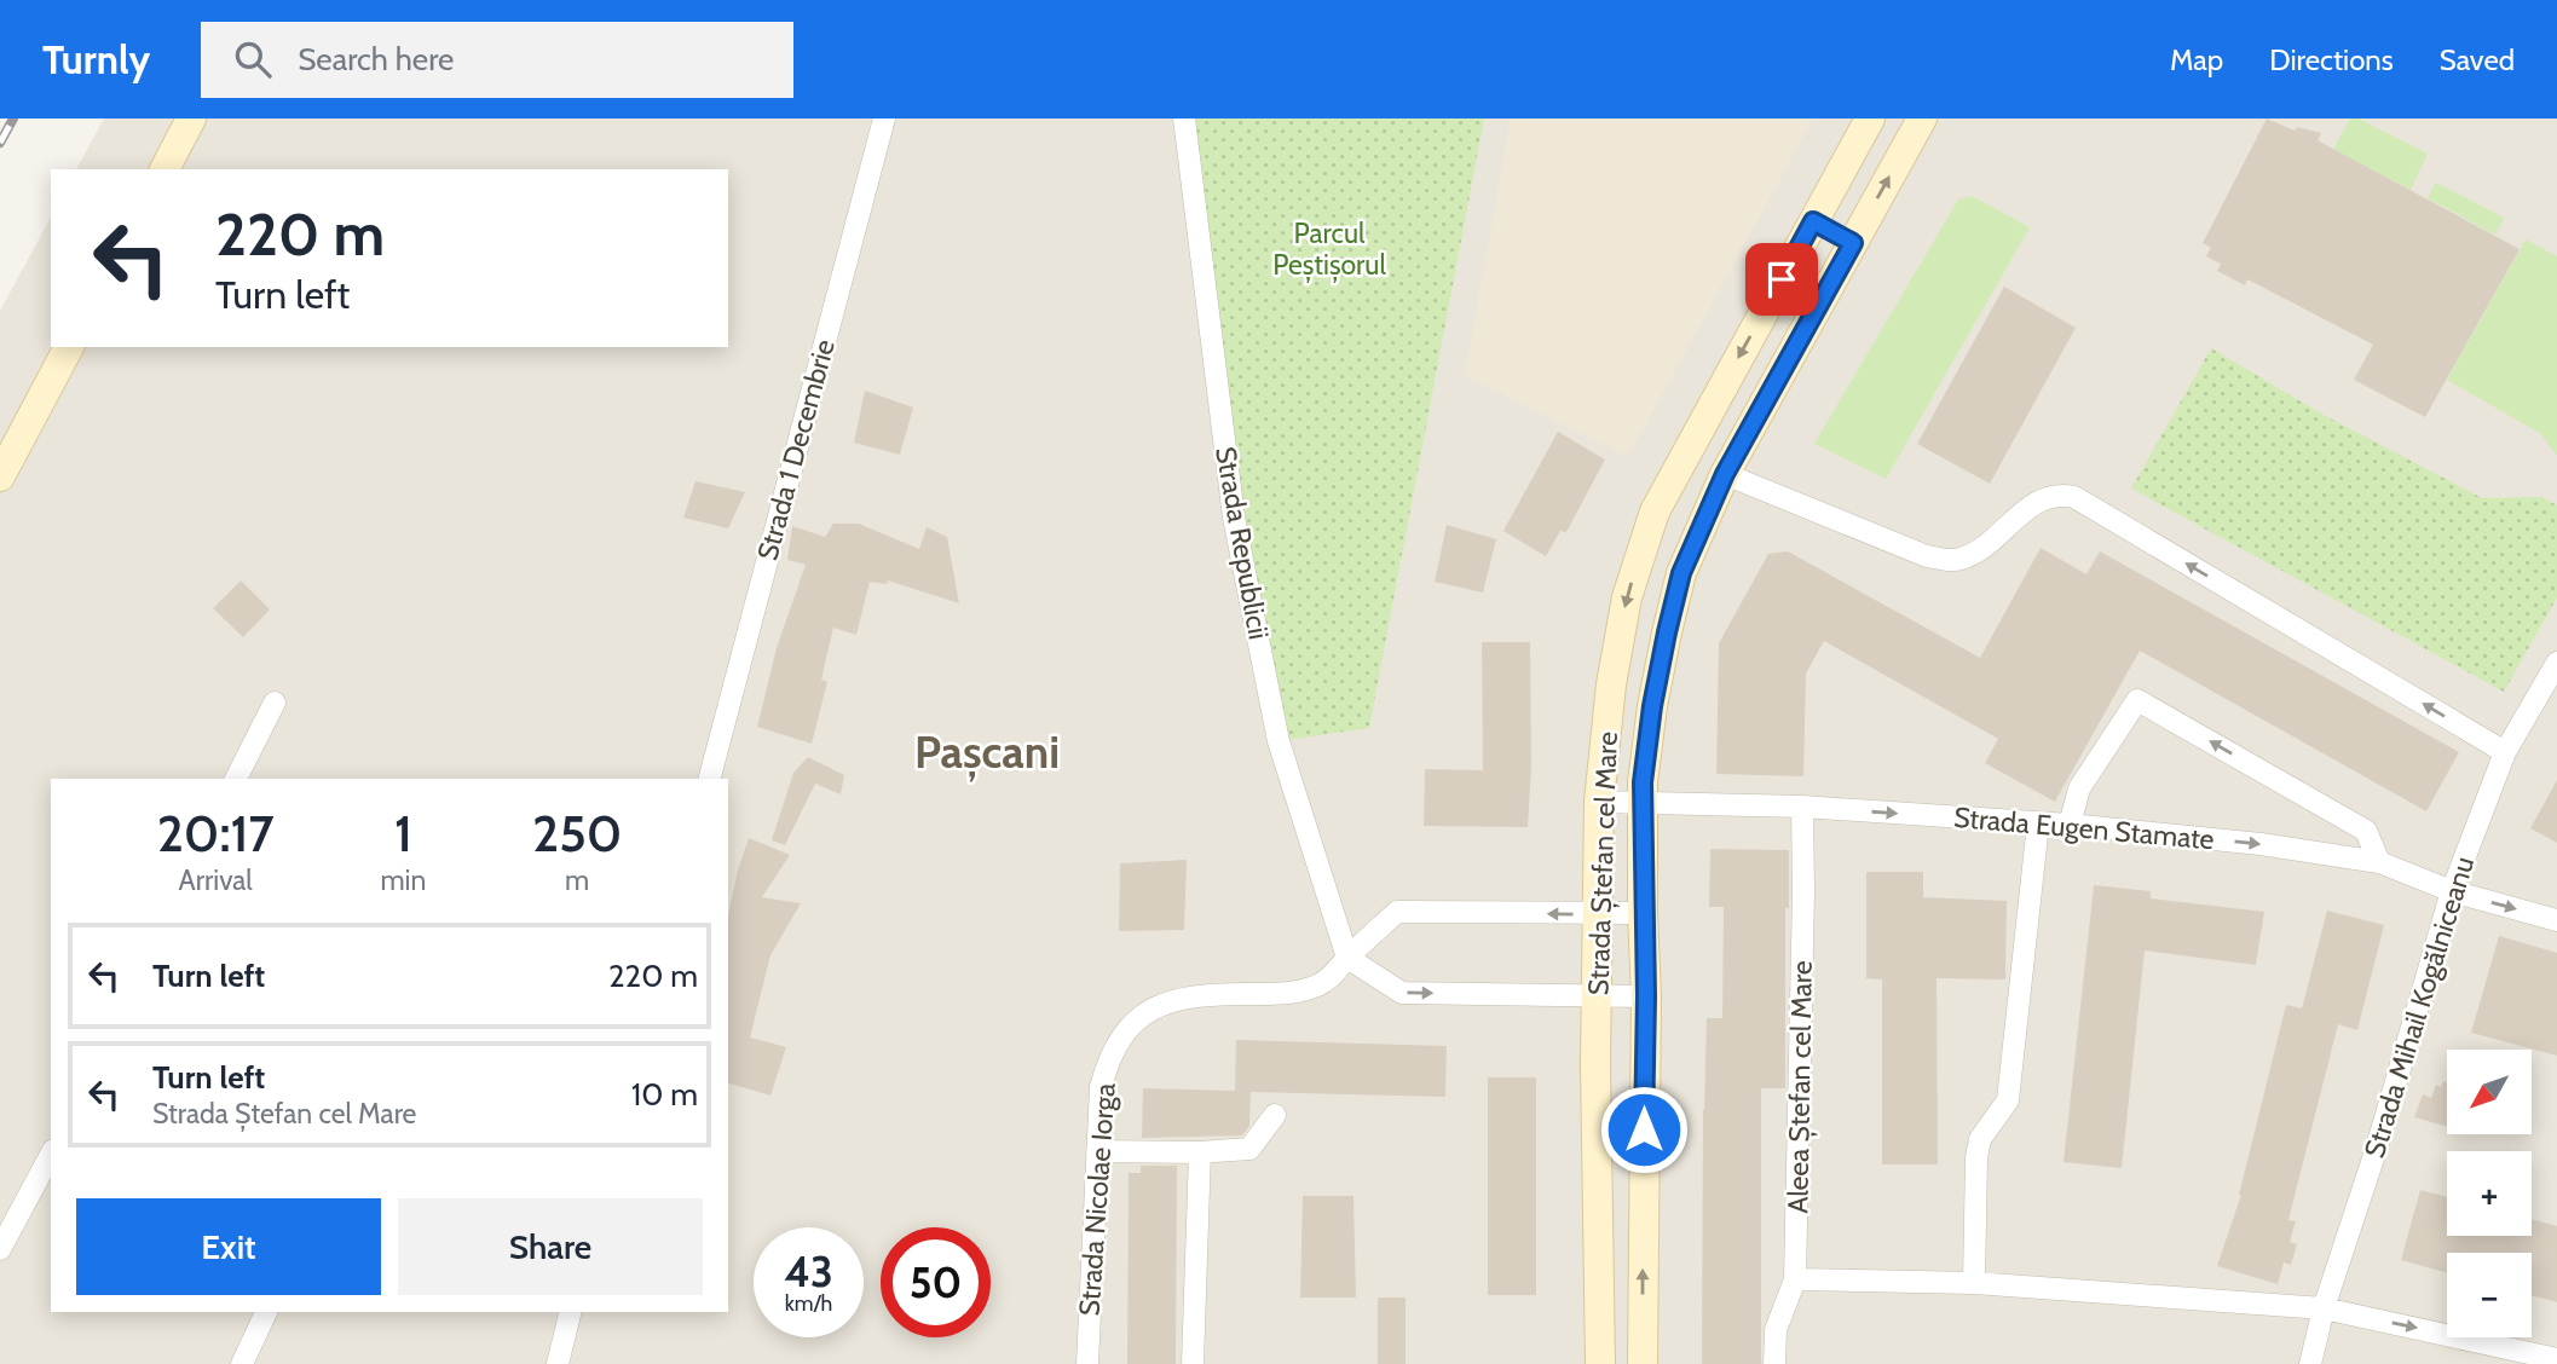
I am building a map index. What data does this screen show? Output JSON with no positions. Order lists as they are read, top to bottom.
{
  "streets": {
    "main road": ["Strada Ștefan cel Mare"],
    "street": [
      "Strada 1 Decembrie",
      "Strada Republicii",
      "Strada Eugen Stamate",
      "Strada Mihail Kogălniceanu",
      "Aleea Ștefan cel Mare",
      "Strada Nicolae Iorga"
    ]
  },
  "crossings": [
    ["Strada Republicii", "Strada Nicolae Iorga"],
    ["Strada Eugen Stamate", "Strada Ștefan cel Mare"],
    ["Strada Eugen Stamate", "Strada Mihail Kogălniceanu"],
    ["Strada Eugen Stamate", "Aleea Ștefan cel Mare"],
    ["Strada Ștefan cel Mare", "Strada Nicolae Iorga"]
  ],
  "one_way": ["Strada Eugen Stamate"],
  "districts": ["Pașcani"],
  "parks": ["Parcul Peștișorul"],
  "north": "bottom left",
  "page": {
    "header": "Turnly",
    "search": "Search here",
    "nav": ["Map", "Directions", "Saved"],
    "turn": ["220 m", "Turn left"],
    "eta": [
      "20:17",
      "Arrival",
      "1",
      "min",
      "250",
      "m"
    ],
    "list": [
      {
        "name": "Turn left",
        "value": "220 m"
      },
      {
        "name": "Turn left",
        "note": "Strada Ștefan cel Mare",
        "value": "10 m"
      }
    ],
    "map_buttons": ["+", "−"],
    "buttons": ["Exit", "Share"],
    "speed": "43 km/h",
    "limit": "50"
  }
}
